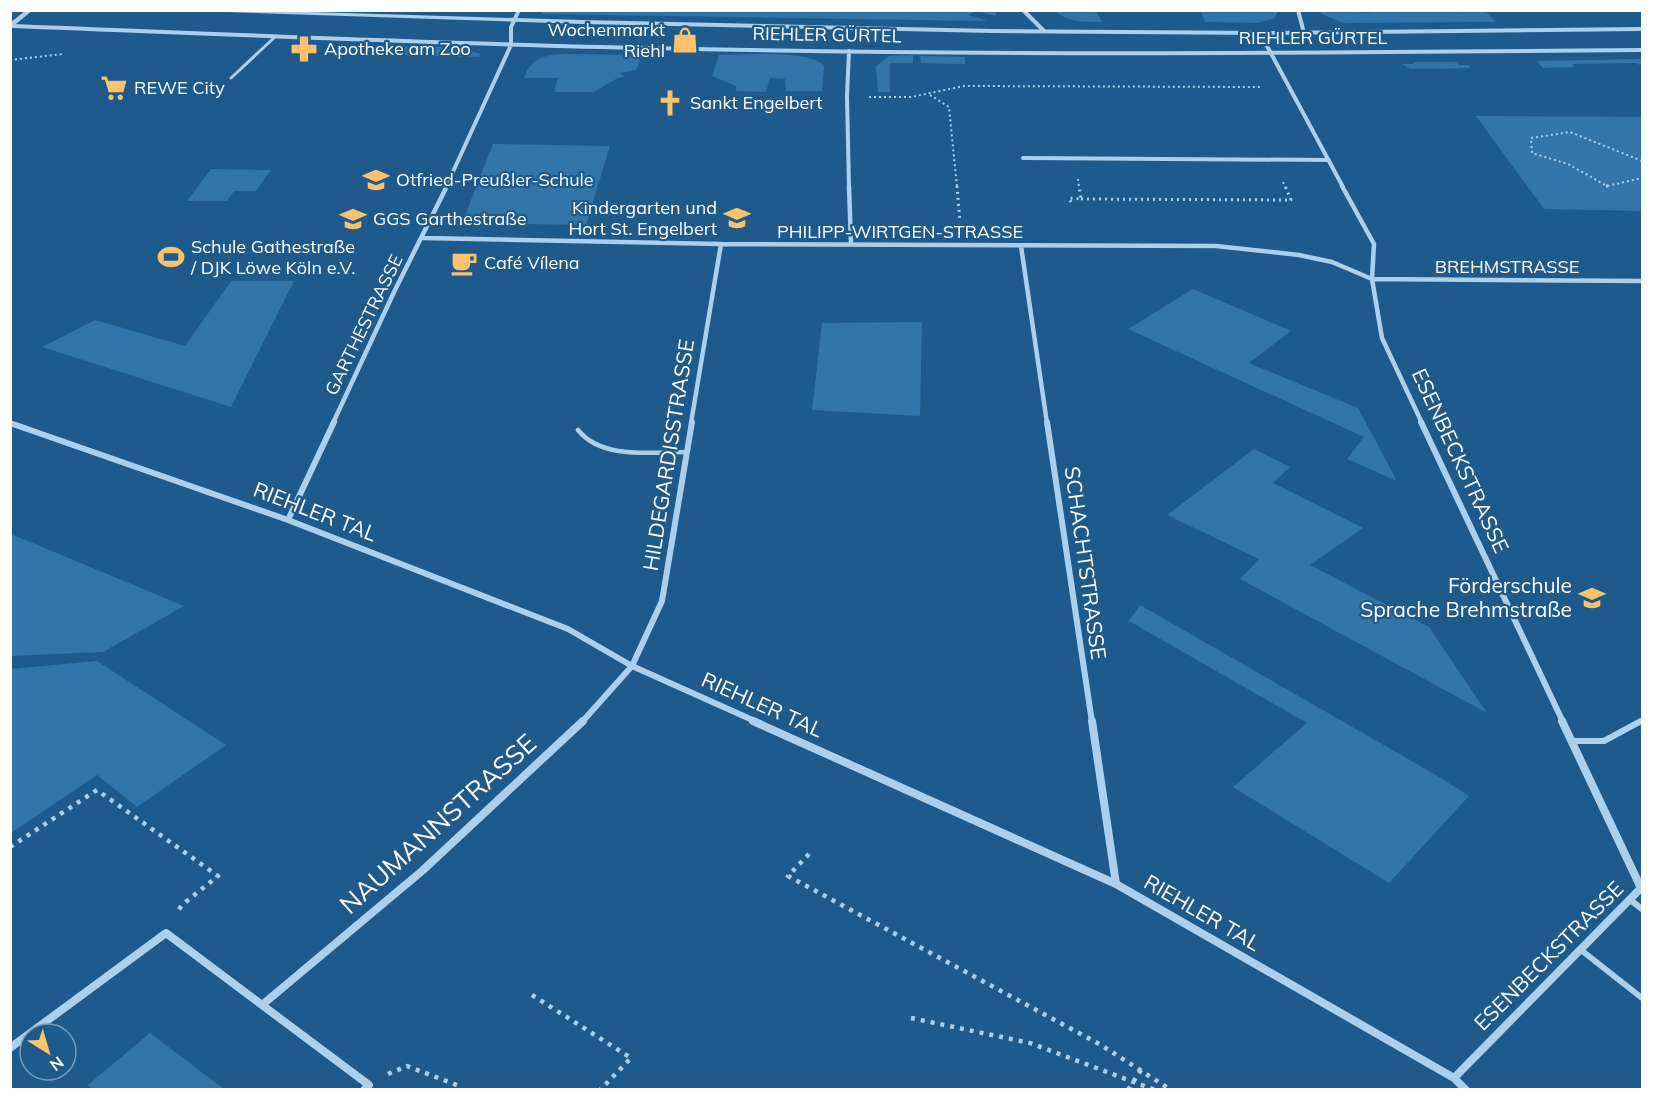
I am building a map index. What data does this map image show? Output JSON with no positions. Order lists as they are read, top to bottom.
{
  "streets": {
    "street": [
      "RIEHLER GÜRTEL",
      "PHILIPP-WIRTGEN-STRASSE",
      "BREHMSTRASSE",
      "GARTHESTRASSE",
      "HILDEGARDISSTRASSE",
      "ESENBECKSTRASSE",
      "RIEHLER TAL",
      "SCHACHTSTRASSE",
      "NAUMANNSTRASSE"
    ]
  },
  "crossings": [
    ["RIEHLER GÜRTEL", "GARTHESTRASSE"],
    ["RIEHLER GÜRTEL", "ESENBECKSTRASSE"],
    ["PHILIPP-WIRTGEN-STRASSE", "BREHMSTRASSE"],
    ["PHILIPP-WIRTGEN-STRASSE", "GARTHESTRASSE"],
    ["PHILIPP-WIRTGEN-STRASSE", "HILDEGARDISSTRASSE"],
    ["PHILIPP-WIRTGEN-STRASSE", "ESENBECKSTRASSE"],
    ["PHILIPP-WIRTGEN-STRASSE", "SCHACHTSTRASSE"],
    ["BREHMSTRASSE", "ESENBECKSTRASSE"],
    ["GARTHESTRASSE", "RIEHLER TAL"],
    ["HILDEGARDISSTRASSE", "RIEHLER TAL"],
    ["HILDEGARDISSTRASSE", "NAUMANNSTRASSE"],
    ["ESENBECKSTRASSE", "RIEHLER TAL"],
    ["RIEHLER TAL", "SCHACHTSTRASSE"],
    ["RIEHLER TAL", "NAUMANNSTRASSE"]
  ],
  "places": {
    "shop": ["Wochenmarkt Riehl"],
    "pharmacy": ["Apotheke am Zoo"],
    "supermarket": ["REWE City"],
    "church": ["Sankt Engelbert"],
    "school or university": [
      "Otfried-Preußler-Schule",
      "Kindergarten und Hort St. Engelbert",
      "GGS Garthestraße",
      "Förderschule Sprache Brehmstraße"
    ],
    "sports": ["Schule Gathestraße / DJK Löwe Köln e.V."],
    "cafe": ["Café Vílena"]
  },
  "north": "bottom right"
}
